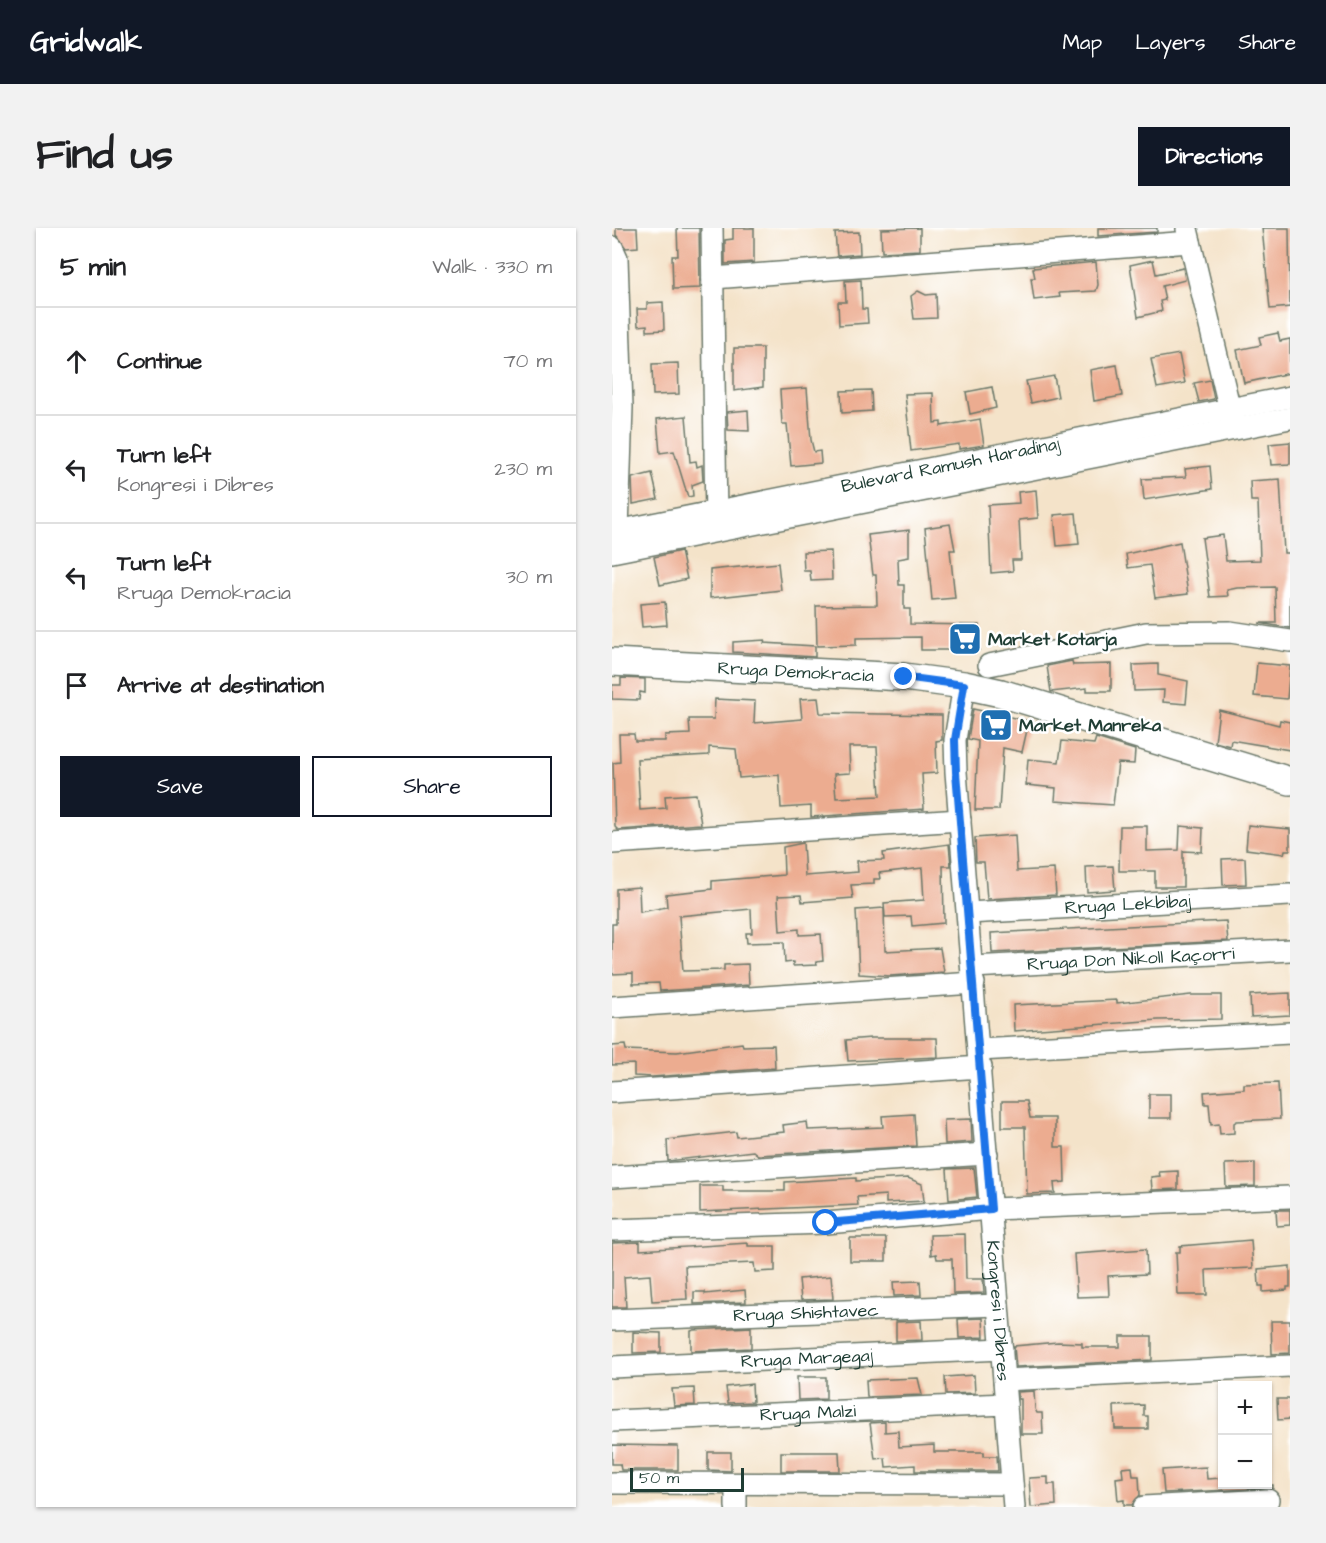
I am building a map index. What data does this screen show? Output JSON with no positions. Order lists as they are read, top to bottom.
{
  "streets": {
    "main road": ["Rruga Demokracia"],
    "street": [
      "Bulevard Ramush Haradinaj",
      "Rruga Lekbibaj",
      "Rruga Don Nikoll Kaçorri",
      "Kongresi i Dibres",
      "Rruga Shishtavec",
      "Rruga Margegaj",
      "Rruga Malzi"
    ]
  },
  "crossings": [
    ["Rruga Demokracia", "Kongresi i Dibres"],
    ["Rruga Lekbibaj", "Kongresi i Dibres"],
    ["Rruga Don Nikoll Kaçorri", "Kongresi i Dibres"],
    ["Kongresi i Dibres", "Rruga Shishtavec"],
    ["Kongresi i Dibres", "Rruga Margegaj"],
    ["Kongresi i Dibres", "Rruga Malzi"]
  ],
  "places": {
    "supermarket": ["Market Kotarja", "Market Manreka"]
  },
  "scale_bar": "50 m",
  "page": {
    "header": "Gridwalk",
    "nav": ["Map", "Layers", "Share"],
    "title": "Find us",
    "buttons": [
      "Directions",
      ["Save", "Share"]
    ],
    "heading": ["5 min", "Walk · 330 m"],
    "list": [
      ["Continue", "70 m"],
      ["Turn left", "Kongresi i Dibres", "230 m"],
      ["Turn left", "Rruga Demokracia", "30 m"],
      "Arrive at destination"
    ],
    "map_buttons": ["+", "−"],
    "scale": "50 m"
  }
}
